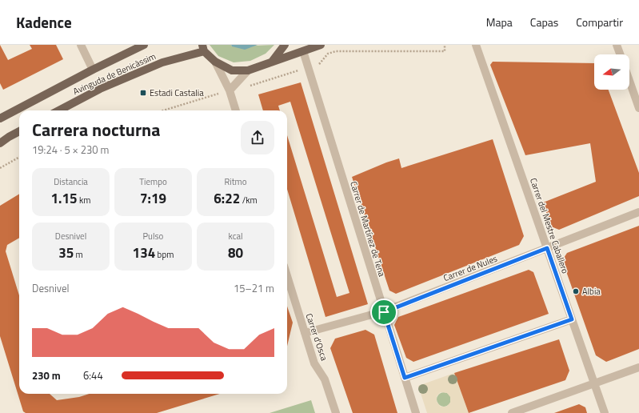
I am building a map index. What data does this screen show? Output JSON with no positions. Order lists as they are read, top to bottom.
{
  "streets": {
    "main road": ["Avinguda de Benicàssim"],
    "street": [
      "Carrer del Mestre Caballero",
      "Carrer de Martínez de Tena",
      "Carrer de Nules",
      "Carrer d'Osca"
    ]
  },
  "crossings": [
    ["Carrer del Mestre Caballero", "Carrer de Nules"],
    ["Carrer de Martínez de Tena", "Carrer de Nules"],
    ["Carrer de Nules", "Carrer d'Osca"]
  ],
  "places": {
    "transit": ["Estadi Castalia"],
    "other": ["Albia"]
  },
  "north": "left",
  "page": {
    "header": "Kadence",
    "nav": ["Mapa", "Capas", "Compartir"],
    "heading": ["Carrera nocturna", "19:24 · 5 × 230 m"],
    "stats": [
      ["Distancia", "1.15 km"],
      ["Tiempo", "7:19"],
      ["Ritmo", "6:22 /km"],
      ["Desnivel", "35 m"],
      ["Pulso", "134 bpm"],
      ["kcal", "80"]
    ],
    "chart": ["Desnivel", "15–21 m"],
    "list": [
      {
        "name": "230 m",
        "note": "6:44"
      }
    ]
  }
}
